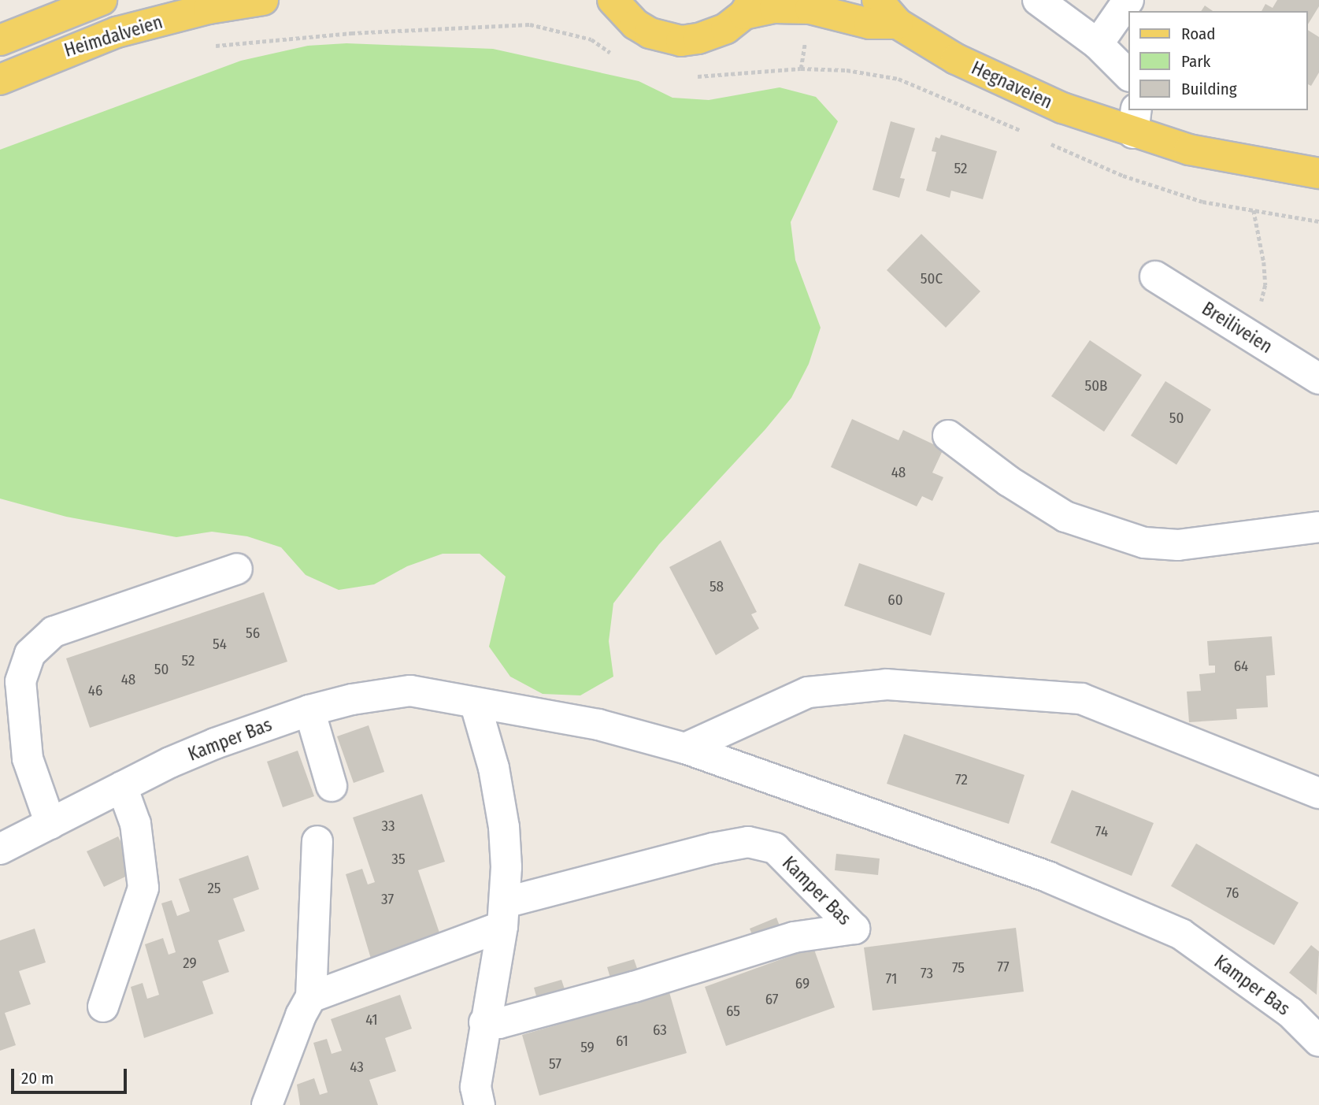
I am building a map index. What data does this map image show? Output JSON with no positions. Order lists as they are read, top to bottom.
{
  "streets": {
    "main road": ["Heimdalveien", "Hegnaveien"],
    "street": ["Breiliveien", "Kamper Bas"]
  },
  "house_numbers": [
    "52",
    "50C",
    "50B",
    "50",
    "48",
    "58",
    "60",
    "56",
    "54",
    "52",
    "64",
    "50",
    "48",
    "46",
    "72",
    "33",
    "74",
    "35",
    "25",
    "76",
    "37",
    "29",
    "77",
    "75",
    "73",
    "71",
    "69",
    "67",
    "65",
    "41",
    "63",
    "61",
    "59",
    "57",
    "43"
  ],
  "legend": ["Road", "Park", "Building"],
  "scale_bar": "20 m"
}
